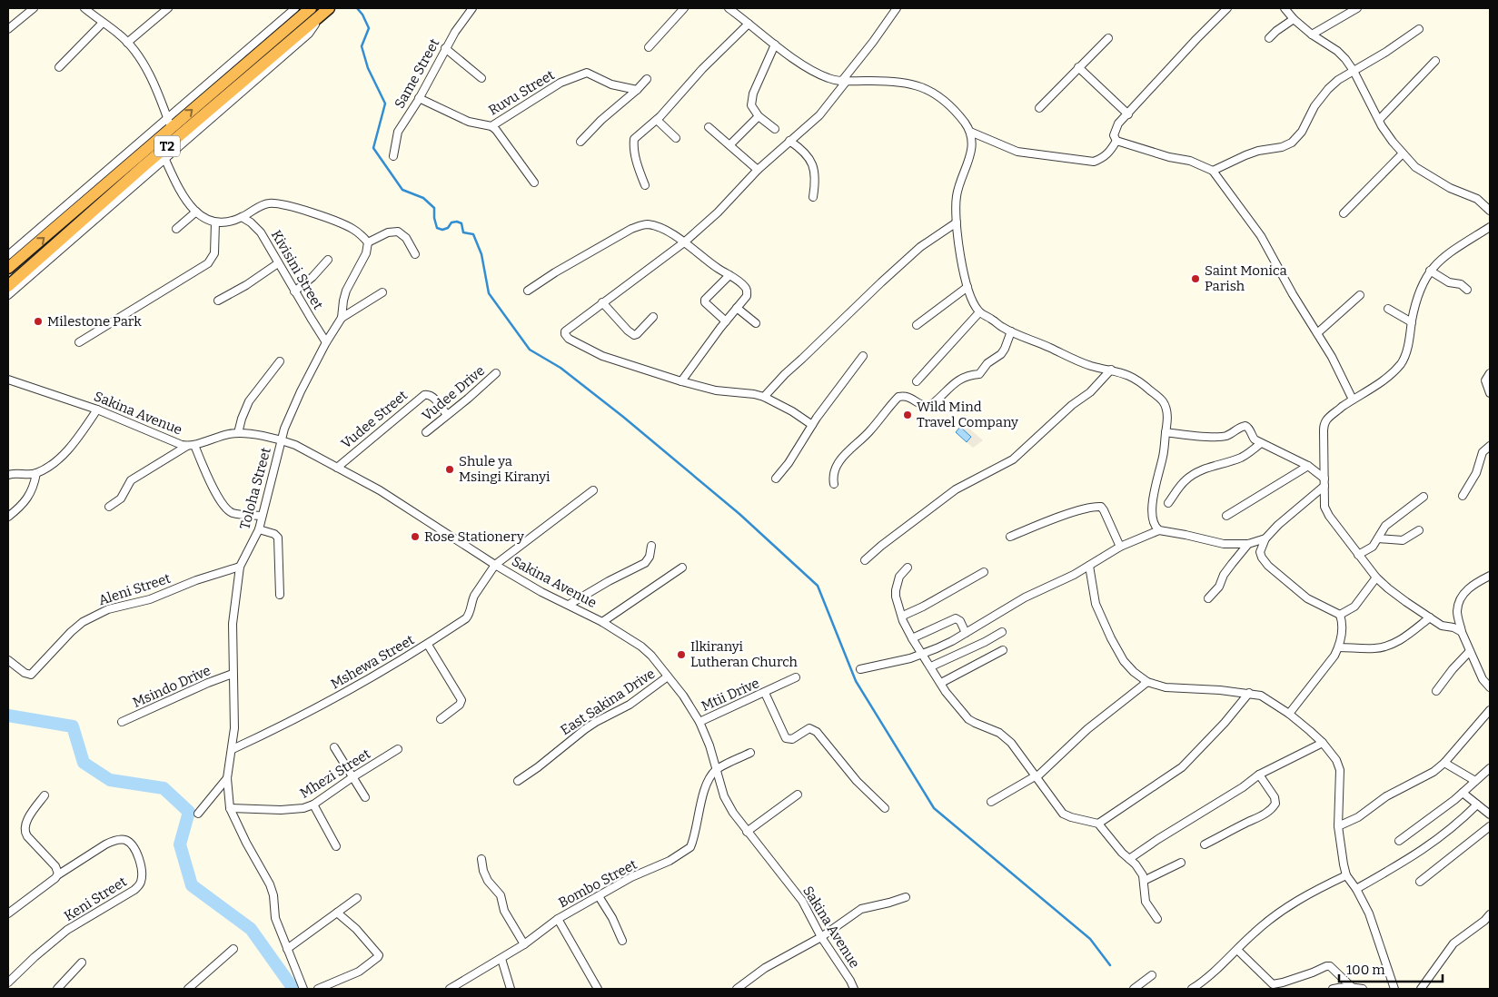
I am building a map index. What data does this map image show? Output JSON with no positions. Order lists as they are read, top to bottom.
{
  "streets": {
    "highway": ["T2"],
    "street": [
      "Same Street",
      "Ruvu Street",
      "Kivisini Street",
      "Vudee Drive",
      "Sakina Avenue",
      "Vudee Street",
      "Toloha Street",
      "Aleni Street",
      "Mshewa Street",
      "Msindo Drive",
      "Mtii Drive",
      "East Sakina Drive",
      "Mhezi Street",
      "Bombo Street",
      "Keni Street"
    ]
  },
  "crossings": [
    ["Same Street", "Ruvu Street"],
    ["Kivisini Street", "Toloha Street"],
    ["Vudee Drive", "Vudee Street"],
    ["Sakina Avenue", "Vudee Street"],
    ["Sakina Avenue", "Toloha Street"],
    ["Sakina Avenue", "Mshewa Street"],
    ["Sakina Avenue", "Mtii Drive"],
    ["Sakina Avenue", "East Sakina Drive"],
    ["Sakina Avenue", "Bombo Street"],
    ["Toloha Street", "Aleni Street"],
    ["Toloha Street", "Mshewa Street"],
    ["Toloha Street", "Msindo Drive"],
    ["Toloha Street", "Mhezi Street"]
  ],
  "places": [
    "Saint Monica Parish",
    "Milestone Park",
    "Wild Mind Travel Company",
    "Shule ya Msingi Kiranyi",
    "Rose Stationery",
    "Ilkiranyi Lutheran Church"
  ],
  "scale_bar": "100 m"
}
